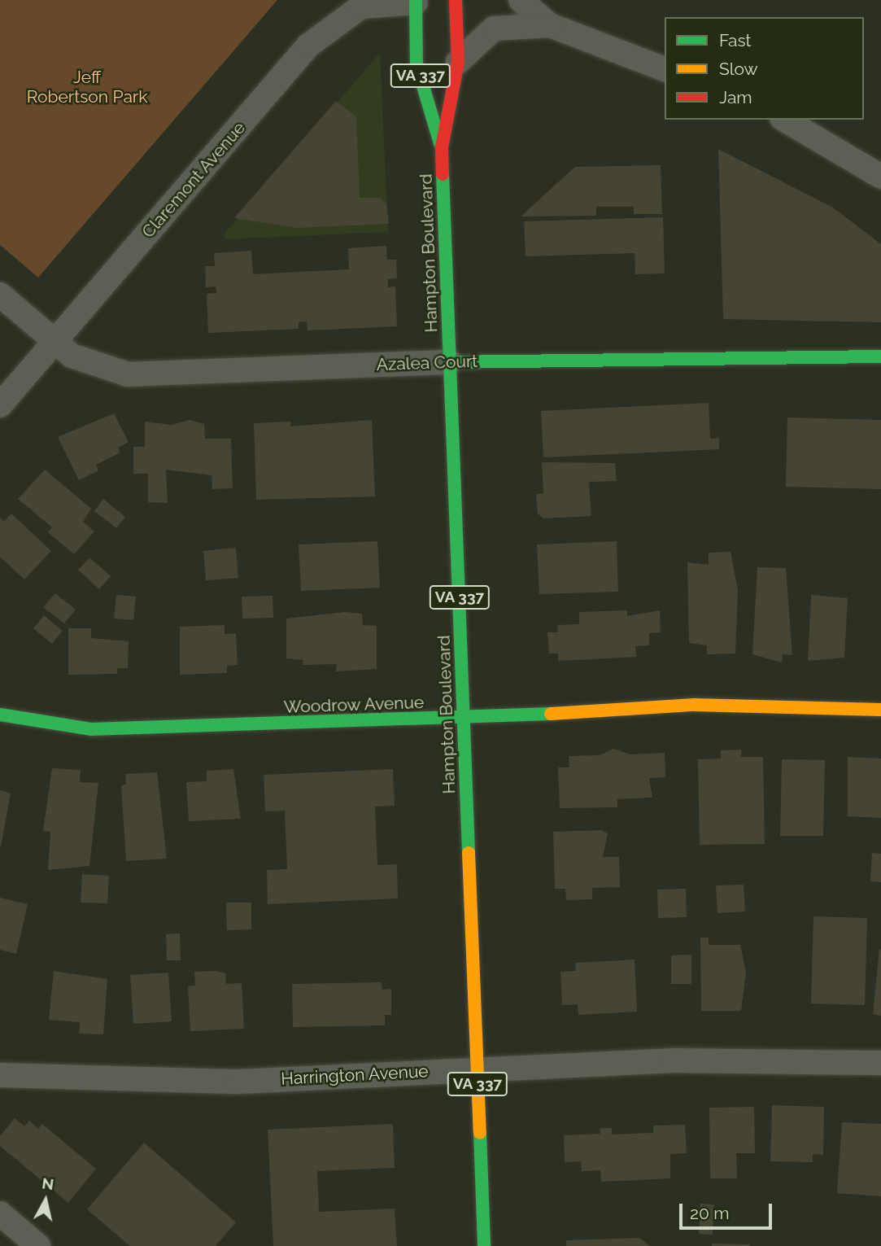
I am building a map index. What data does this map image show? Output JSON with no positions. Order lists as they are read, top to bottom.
{
  "streets": {
    "main road": [
      "VA 337",
      "Hampton Boulevard",
      "Azalea Court",
      "Woodrow Avenue"
    ],
    "street": ["Claremont Avenue", "Harrington Avenue"]
  },
  "crossings": [
    ["Claremont Avenue", "Hampton Boulevard"],
    ["Claremont Avenue", "Azalea Court"],
    ["Hampton Boulevard", "Azalea Court"],
    ["Hampton Boulevard", "Woodrow Avenue"],
    ["Hampton Boulevard", "Harrington Avenue"]
  ],
  "parks": ["Jeff Robertson Park"],
  "legend": ["Fast", "Slow", "Jam"],
  "scale_bar": "20 m",
  "north": "top"
}
